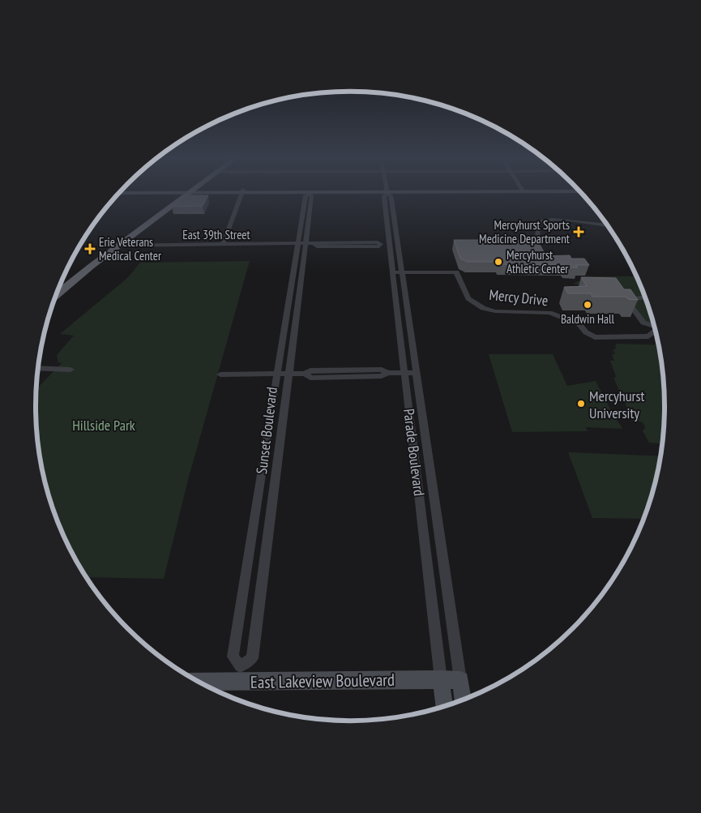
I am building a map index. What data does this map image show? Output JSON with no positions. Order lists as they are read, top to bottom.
{
  "streets": {
    "main road": ["Parade Boulevard", "East Lakeview Boulevard"],
    "street": ["East 39th Street", "Mercy Drive", "Sunset Boulevard"]
  },
  "crossings": [
    ["East 39th Street", "Sunset Boulevard"],
    ["East 39th Street", "Parade Boulevard"],
    ["Mercy Drive", "Parade Boulevard"],
    ["Sunset Boulevard", "East Lakeview Boulevard"],
    ["Parade Boulevard", "East Lakeview Boulevard"]
  ],
  "parks": ["Hillside Park"],
  "places": {
    "health": ["Mercyhurst Sports Medicine Department", "Erie Veterans Medical Center"],
    "other": ["Mercyhurst Athletic Center", "Baldwin Hall", "Mercyhurst University"]
  }
}
